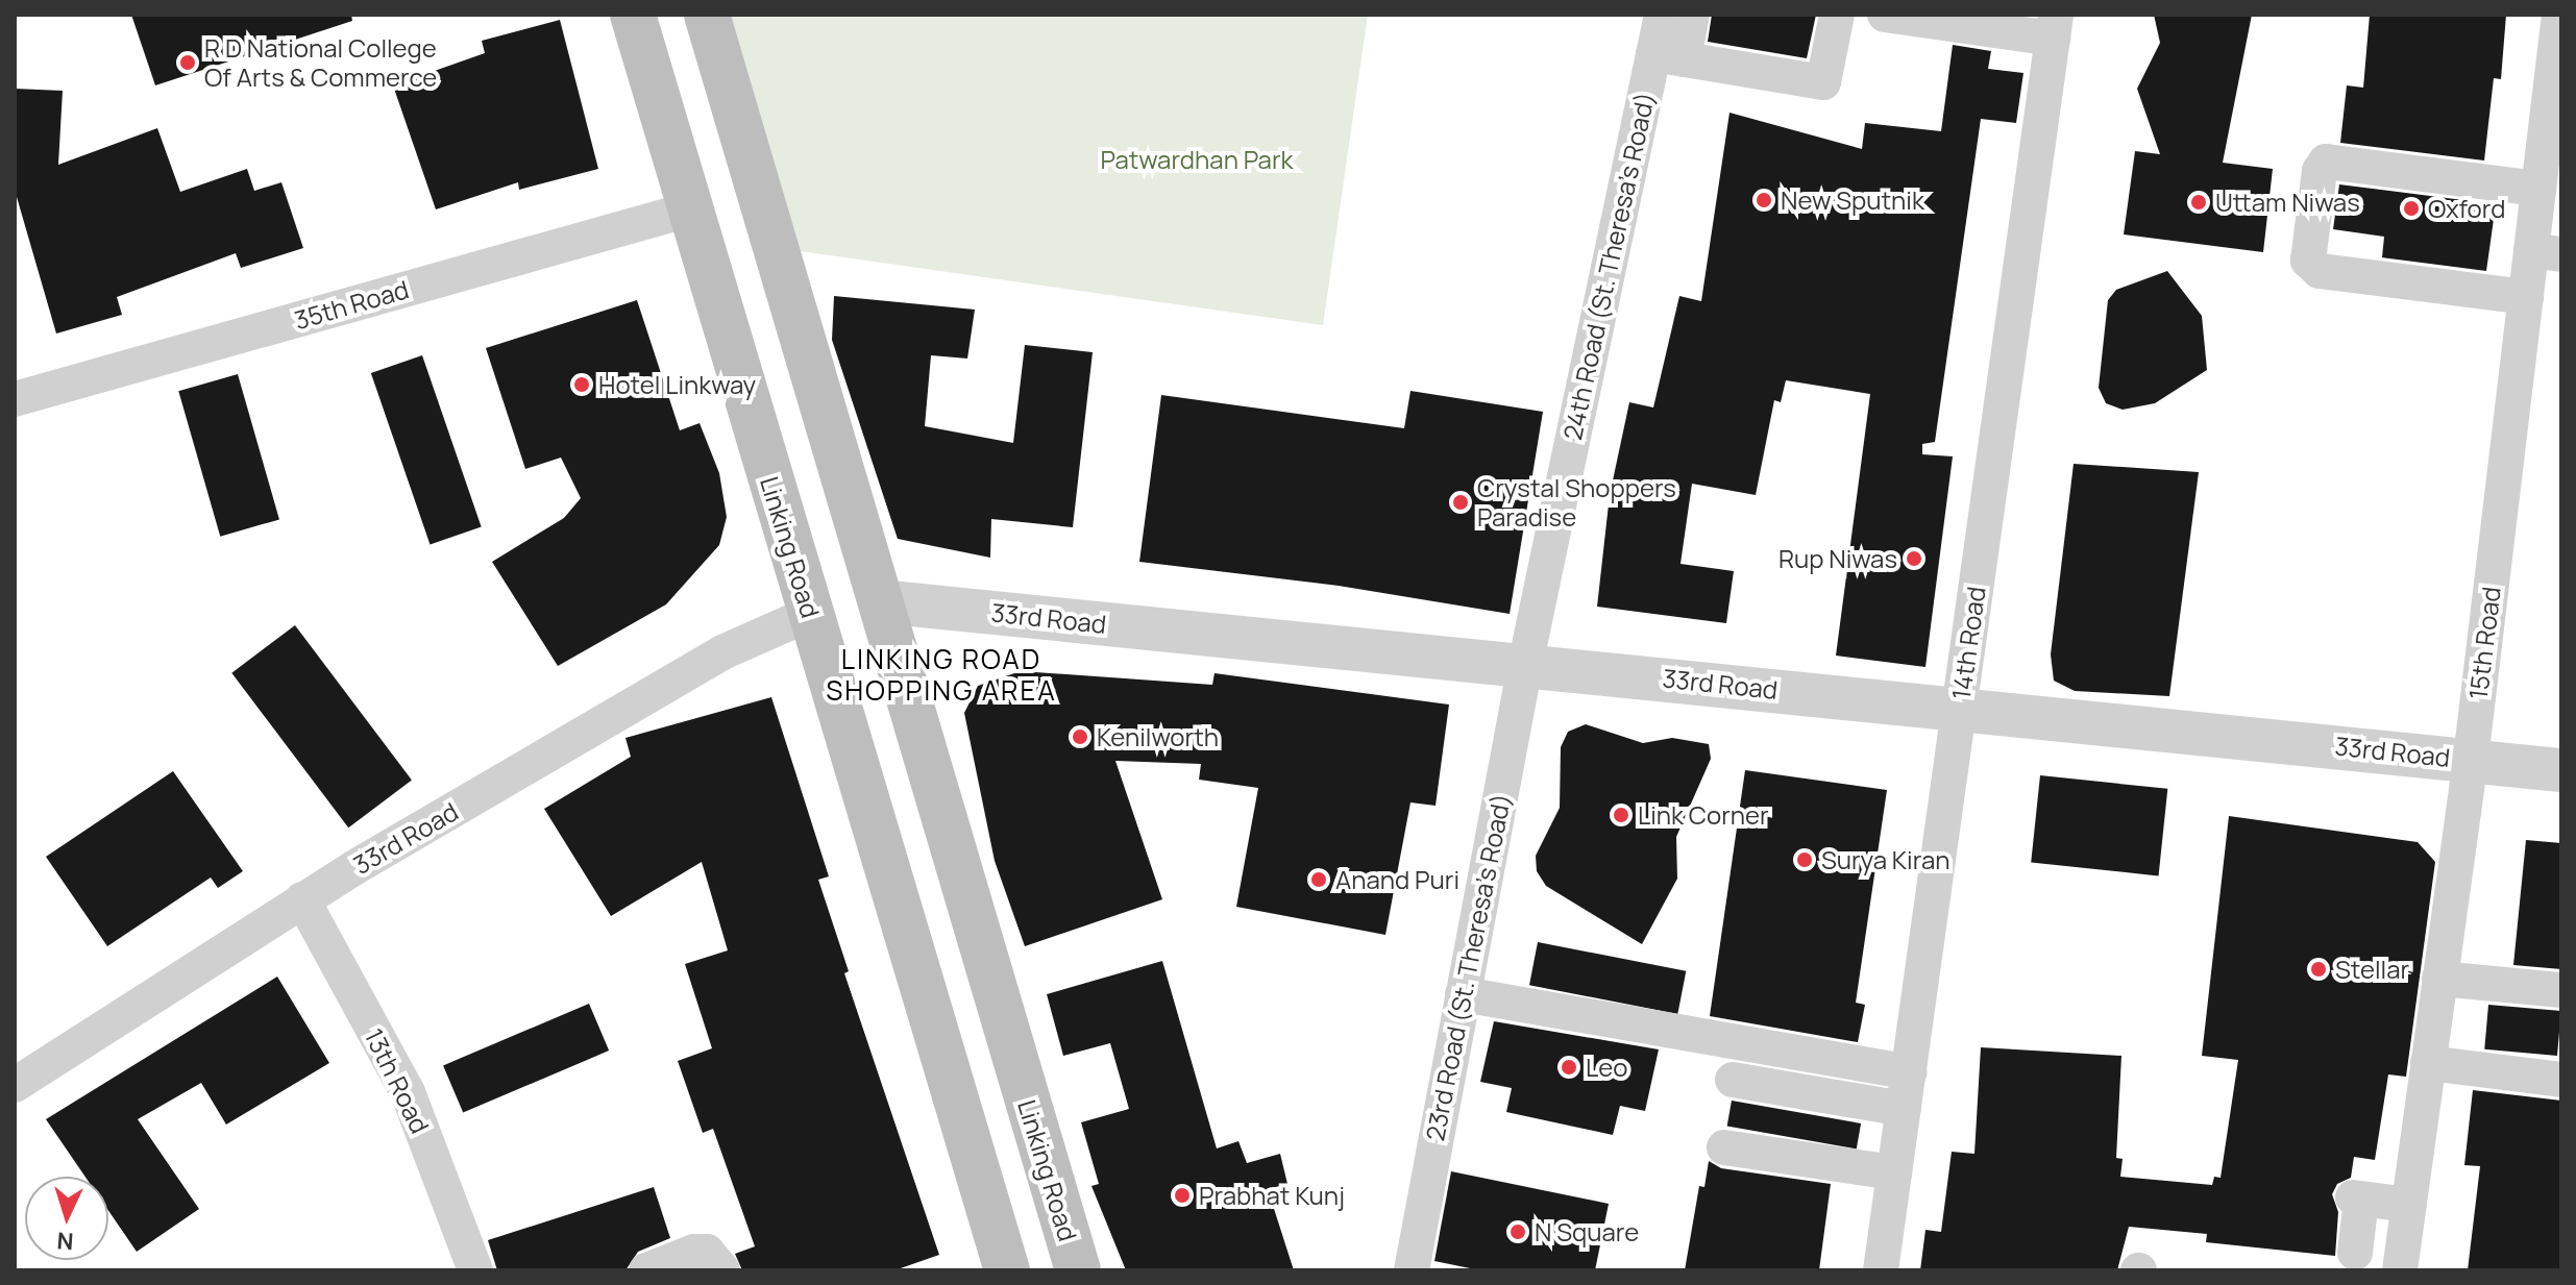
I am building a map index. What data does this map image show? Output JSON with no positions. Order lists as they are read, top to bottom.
{
  "streets": {
    "main road": ["Linking Road"],
    "street": [
      "24th Road (St. Theresa's Road)",
      "35th Road",
      "33rd Road",
      "14th Road",
      "15th Road",
      "23rd Road (St. Theresa's Road)",
      "13th Road"
    ]
  },
  "crossings": [
    ["24th Road (St. Theresa's Road)", "33rd Road"],
    ["24th Road (St. Theresa's Road)", "23rd Road (St. Theresa's Road)"],
    ["35th Road", "Linking Road"],
    ["Linking Road", "33rd Road"],
    ["33rd Road", "14th Road"],
    ["33rd Road", "15th Road"],
    ["33rd Road", "23rd Road (St. Theresa's Road)"],
    ["33rd Road", "13th Road"]
  ],
  "districts": ["LINKING ROAD SHOPPING AREA"],
  "parks": ["Patwardhan Park"],
  "places": [
    "R D National College Of Arts & Commerce",
    "New Sputnik",
    "Uttam Niwas",
    "Oxford",
    "Hotel Linkway",
    "Crystal Shoppers Paradise",
    "Rup Niwas",
    "Kenilworth",
    "Link Corner",
    "Surya Kiran",
    "Anand Puri",
    "Stellar",
    "Leo",
    "Prabhat Kunj",
    "N Square"
  ],
  "north": "bottom"
}
